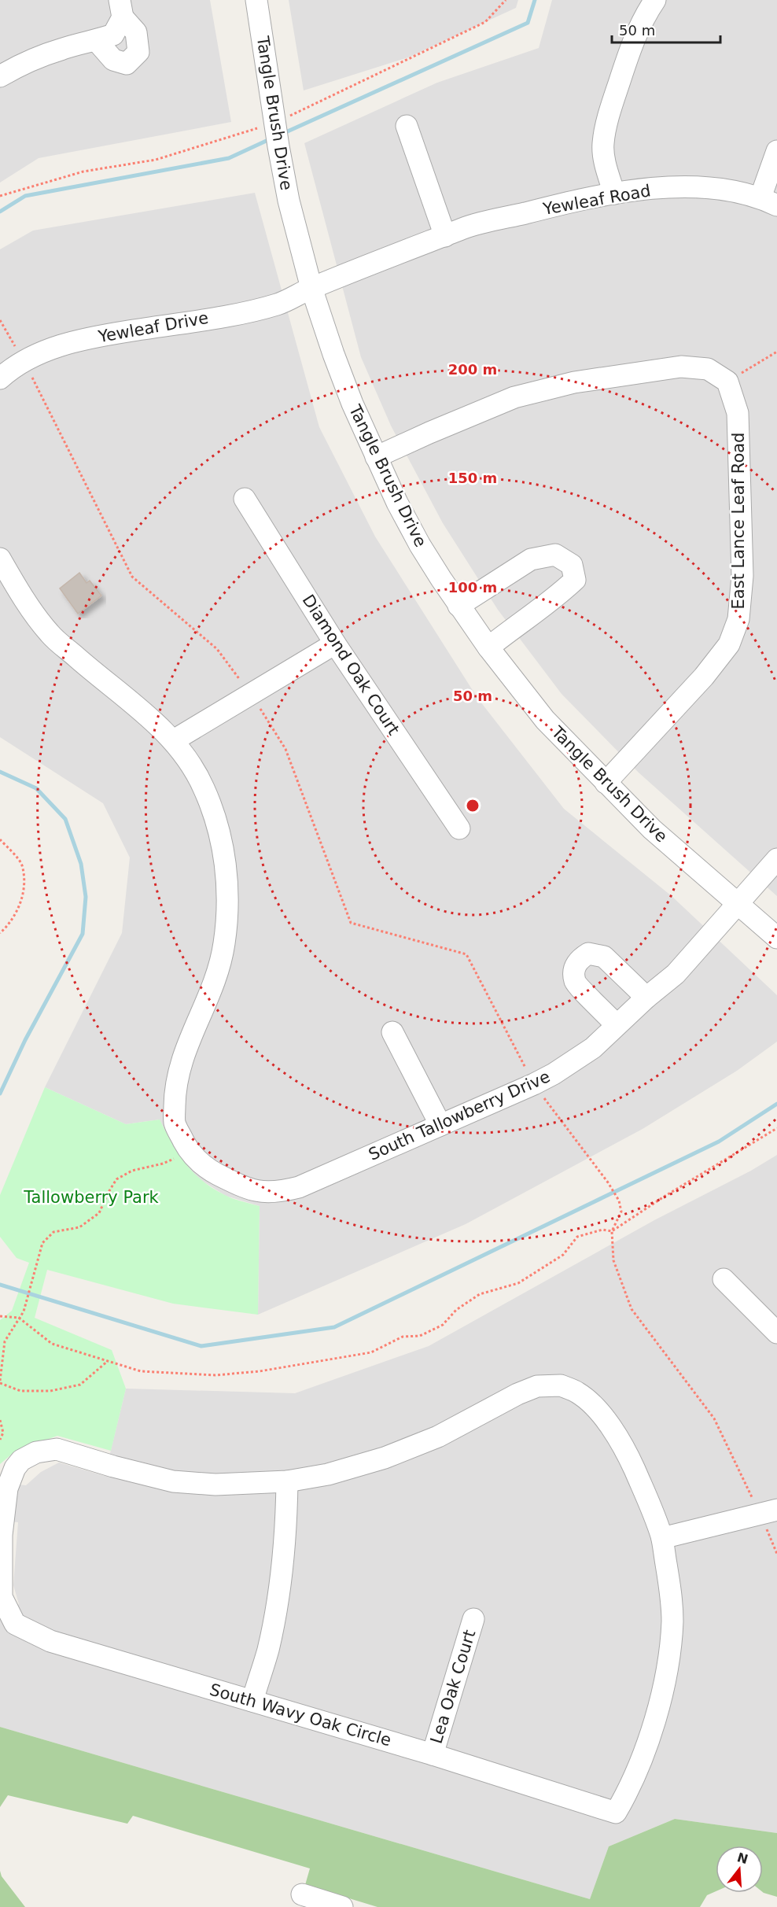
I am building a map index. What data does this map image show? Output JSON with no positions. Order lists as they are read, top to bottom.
{
  "streets": {
    "street": [
      "Tangle Brush Drive",
      "Yewleaf Road",
      "Yewleaf Drive",
      "East Lance Leaf Road",
      "Diamond Oak Court",
      "South Tallowberry Drive",
      "Lea Oak Court",
      "South Wavy Oak Circle"
    ]
  },
  "crossings": [
    ["Tangle Brush Drive", "Yewleaf Road"],
    ["Tangle Brush Drive", "Yewleaf Drive"],
    ["Tangle Brush Drive", "East Lance Leaf Road"],
    ["Tangle Brush Drive", "South Tallowberry Drive"],
    ["Yewleaf Road", "Yewleaf Drive"],
    ["Lea Oak Court", "South Wavy Oak Circle"]
  ],
  "parks": ["Tallowberry Park"],
  "scale_bar": "50 m",
  "north": "top",
  "rings": [
    "200 m",
    "150 m",
    "100 m",
    "50 m"
  ]
}
